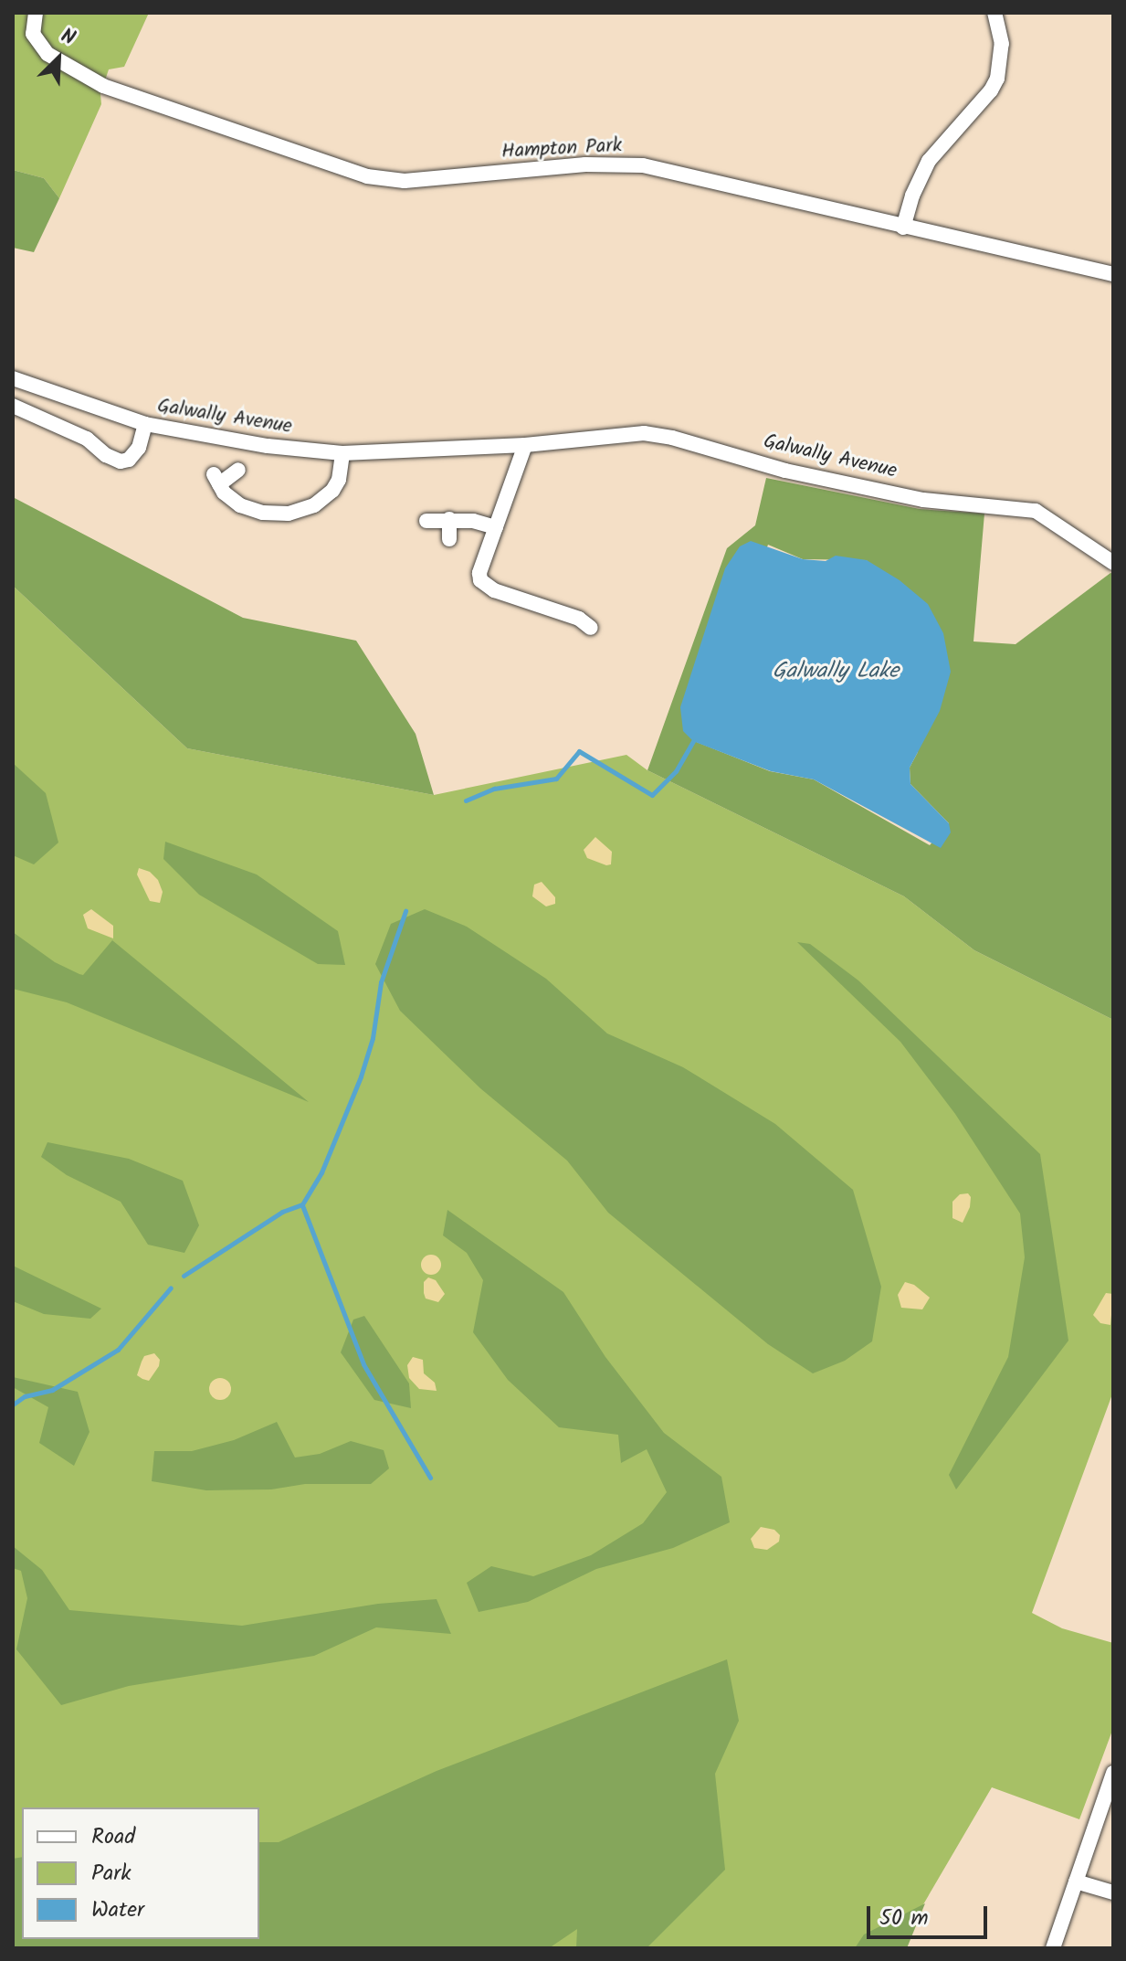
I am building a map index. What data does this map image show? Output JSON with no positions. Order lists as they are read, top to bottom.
{
  "streets": {
    "street": ["Hampton Park", "Galwally Avenue"]
  },
  "water": ["Galwally Lake"],
  "legend": ["Road", "Park", "Water"],
  "scale_bar": "50 m",
  "north": "top right"
}
